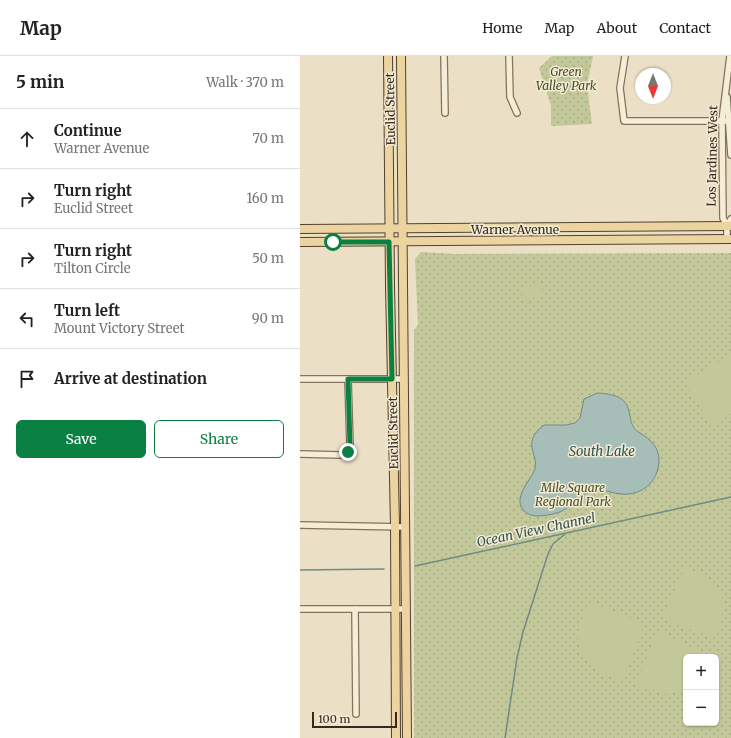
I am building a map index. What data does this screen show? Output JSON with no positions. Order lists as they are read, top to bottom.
{
  "streets": {
    "main road": ["Euclid Street", "Warner Avenue"],
    "street": ["Los Jardines West"]
  },
  "crossings": [
    ["Euclid Street", "Warner Avenue"],
    ["Los Jardines West", "Warner Avenue"]
  ],
  "water": ["South Lake", "Ocean View Channel"],
  "parks": ["Green Valley Park", "Mile Square Regional Park"],
  "scale_bar": "100 m",
  "north": "bottom",
  "page": {
    "header": "Map",
    "nav": [
      "Home",
      "Map",
      "About",
      "Contact"
    ],
    "heading": ["5 min", "Walk · 370 m"],
    "list": [
      ["Continue", "Warner Avenue", "70 m"],
      ["Turn right", "Euclid Street", "160 m"],
      ["Turn right", "Tilton Circle", "50 m"],
      ["Turn left", "Mount Victory Street", "90 m"],
      "Arrive at destination"
    ],
    "buttons": ["Save", "Share"],
    "map_buttons": ["+", "−"],
    "scale": "100 m"
  }
}
